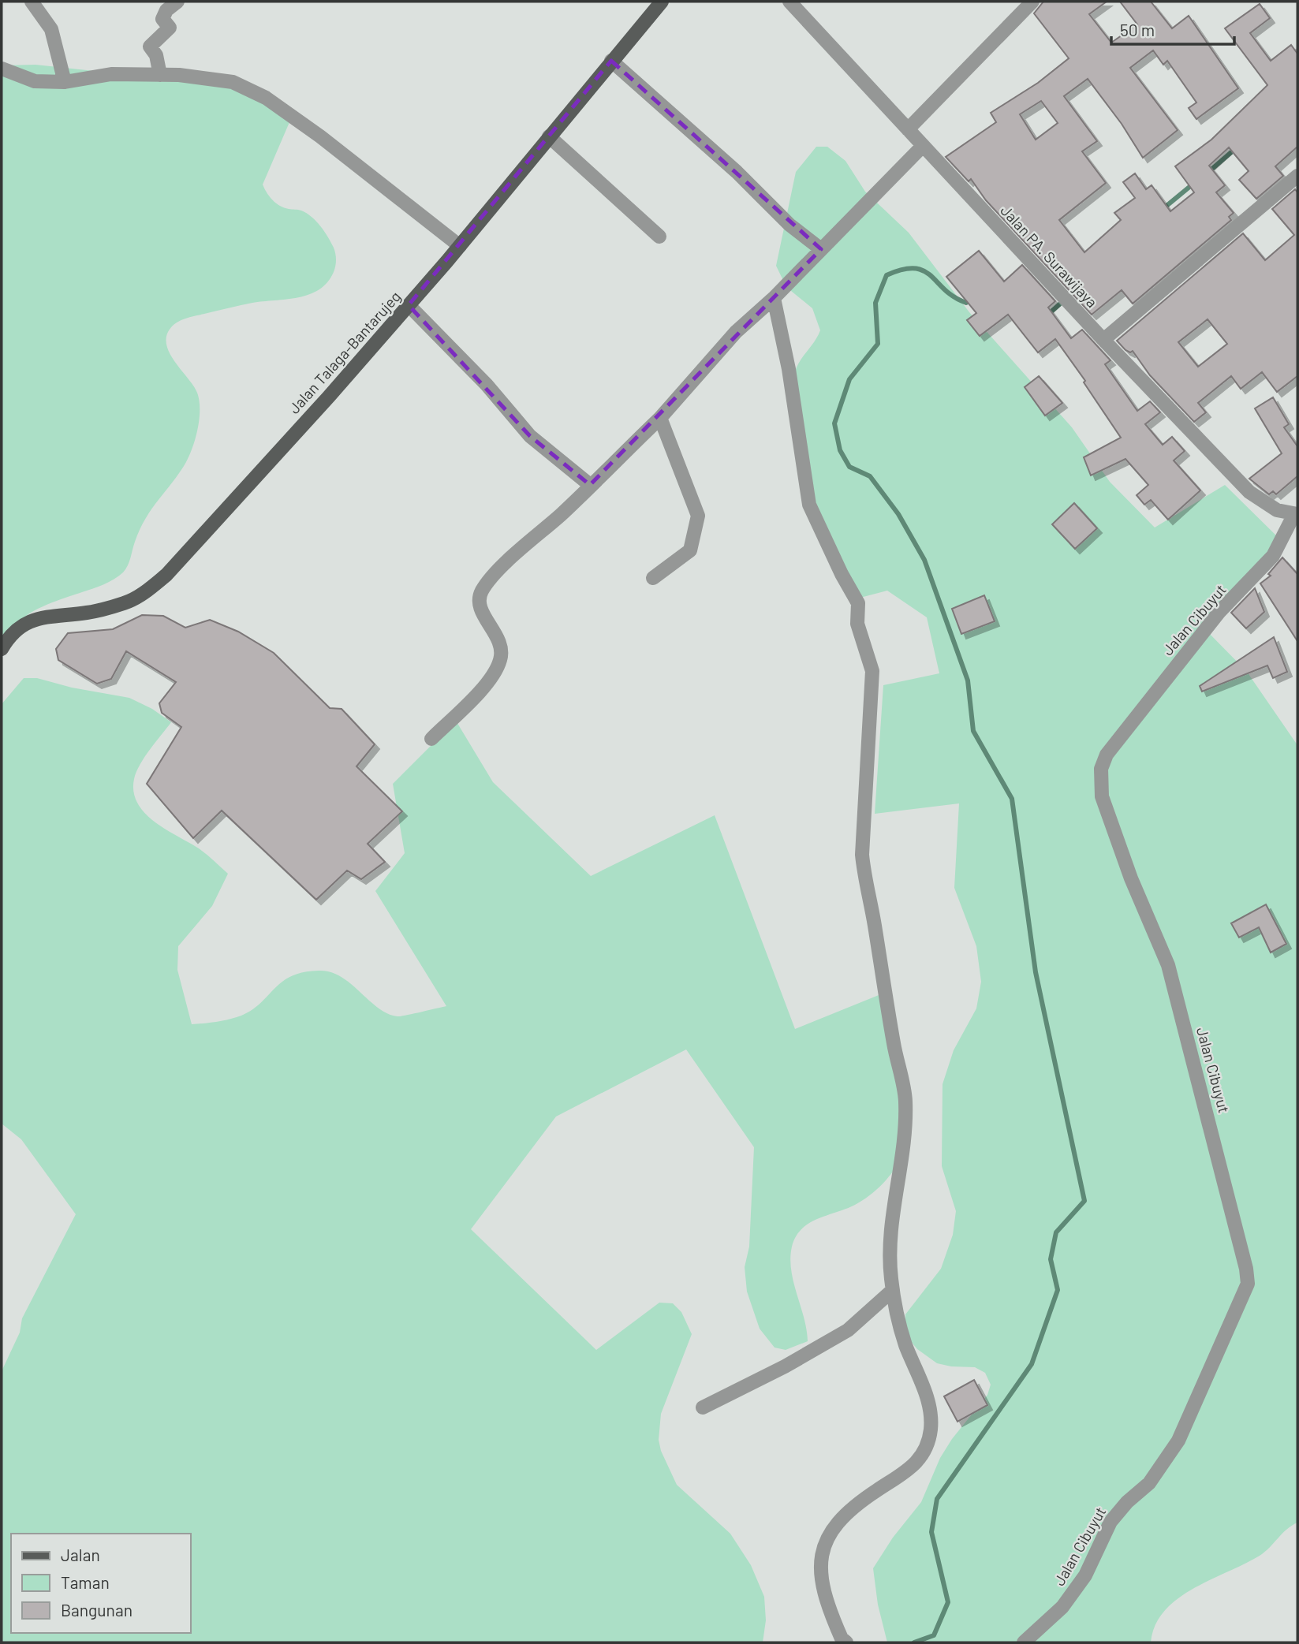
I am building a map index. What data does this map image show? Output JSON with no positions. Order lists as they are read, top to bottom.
{
  "streets": {
    "main road": ["Jalan Talaga-Bantarujeg"],
    "street": ["Jalan PA. Surawijaya", "Jalan Cibuyut"]
  },
  "crossings": [
    ["Jalan PA. Surawijaya", "Jalan Cibuyut"]
  ],
  "legend": ["Jalan", "Taman", "Bangunan"],
  "scale_bar": "50 m"
}
